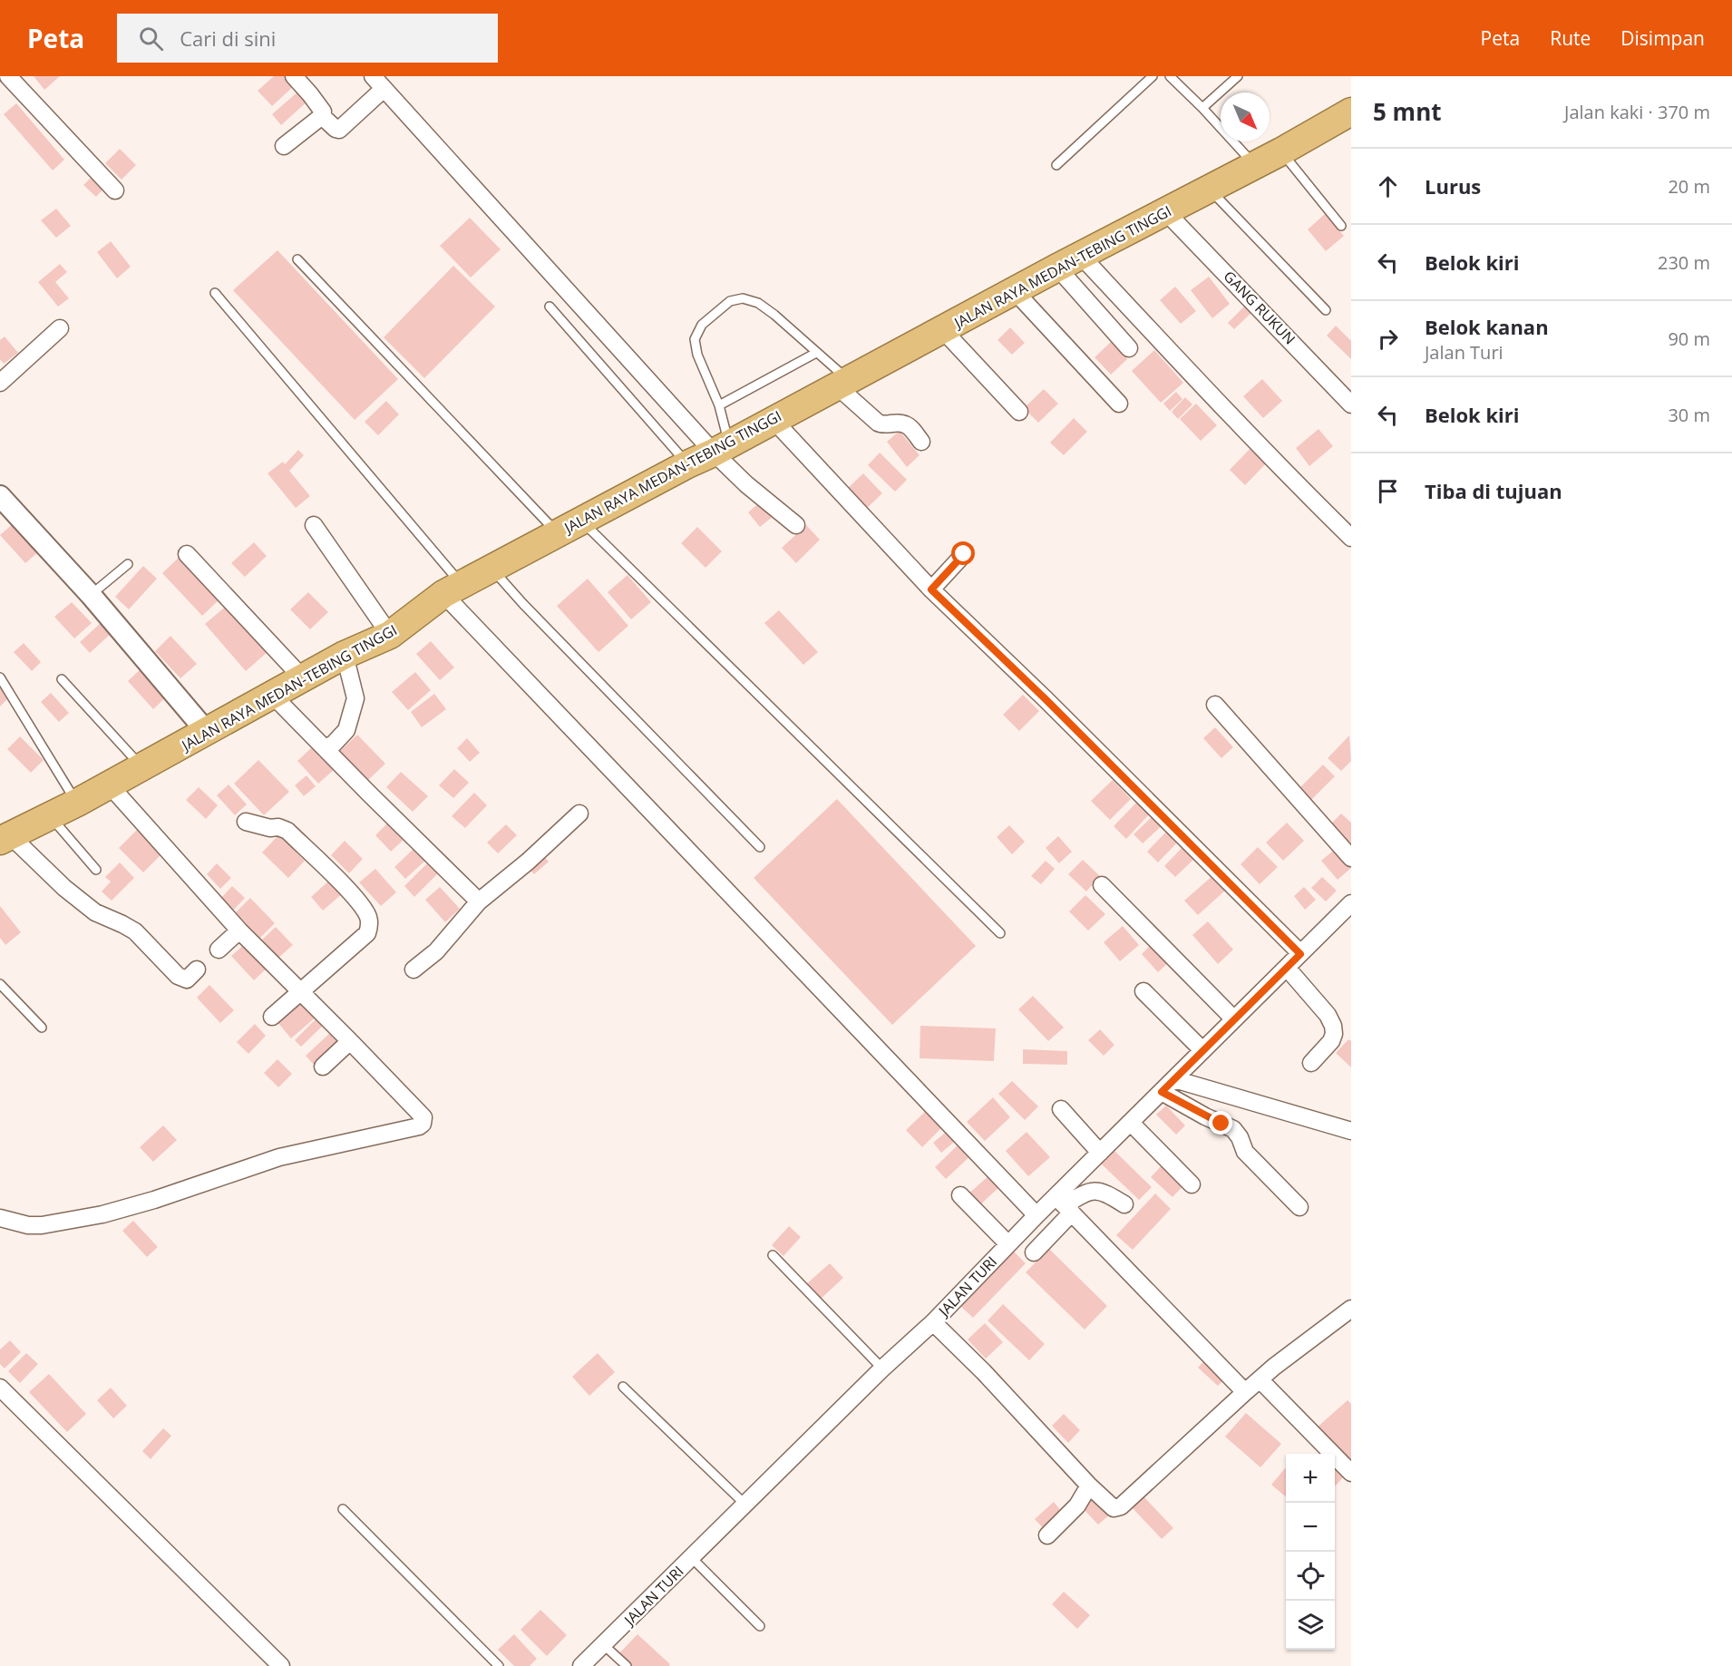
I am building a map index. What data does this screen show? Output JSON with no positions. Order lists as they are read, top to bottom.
{
  "streets": {
    "highway": ["JALAN RAYA MEDAN-TEBING TINGGI"],
    "street": ["GANG RUKUN", "JALAN TURI"]
  },
  "crossings": [
    ["JALAN RAYA MEDAN-TEBING TINGGI", "GANG RUKUN"]
  ],
  "north": "bottom right",
  "page": {
    "header": "Peta",
    "search": "Cari di sini",
    "nav": ["Peta", "Rute", "Disimpan"],
    "heading": ["5 mnt", "Jalan kaki · 370 m"],
    "list": [
      ["Lurus", "20 m"],
      ["Belok kiri", "230 m"],
      ["Belok kanan", "Jalan Turi", "90 m"],
      ["Belok kiri", "30 m"],
      "Tiba di tujuan"
    ],
    "map_buttons": ["+", "−"]
  }
}
